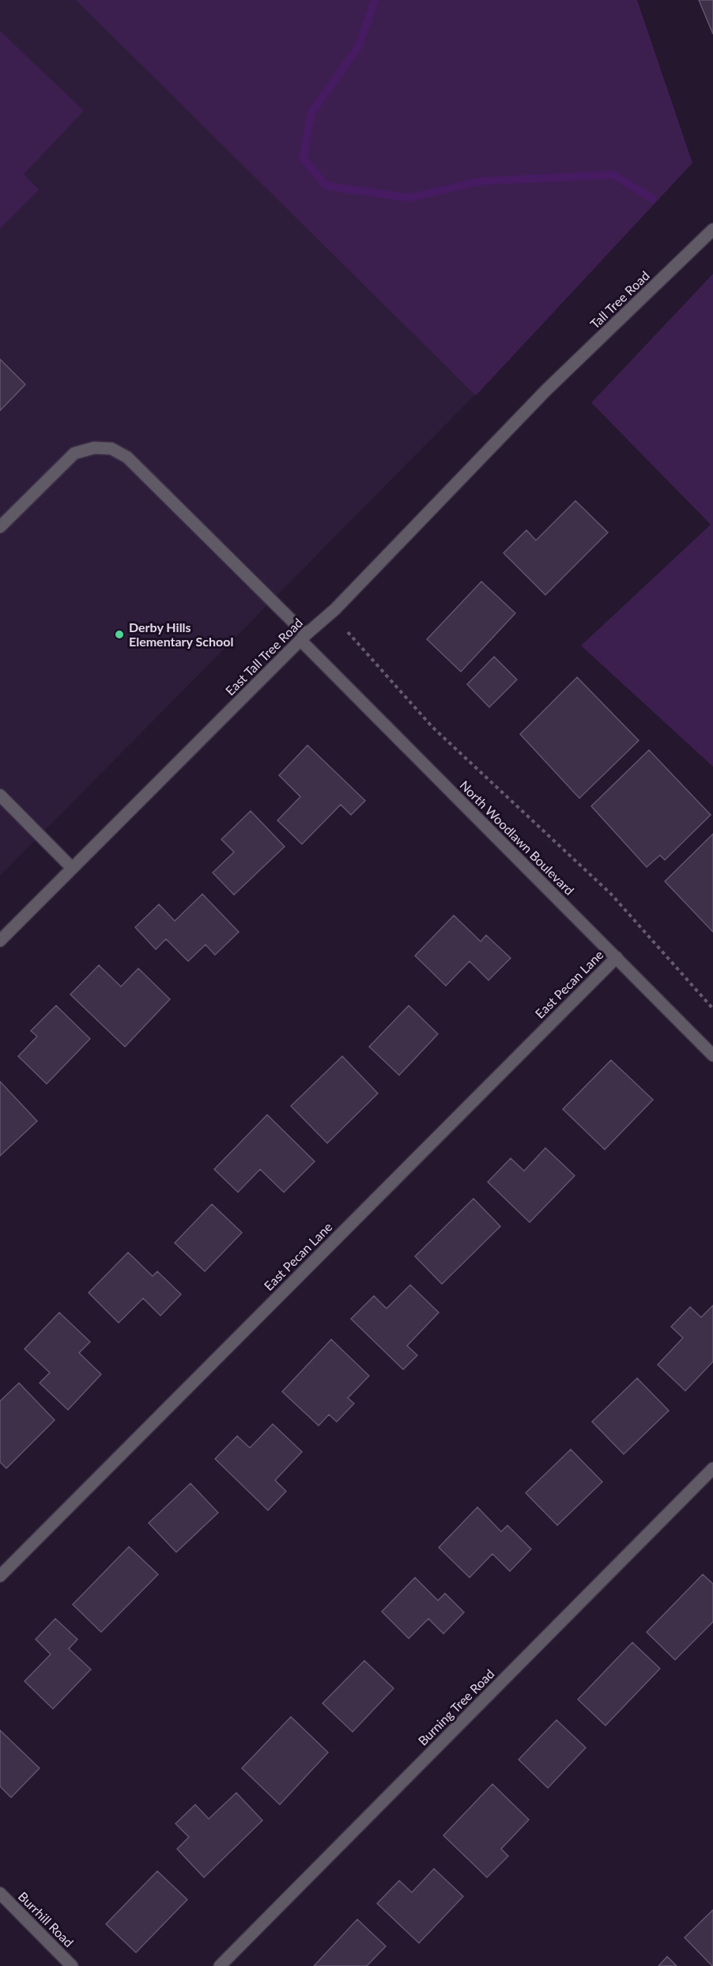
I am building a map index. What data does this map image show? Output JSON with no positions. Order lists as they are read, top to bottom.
{
  "streets": {
    "street": [
      "Tall Tree Road",
      "East Tall Tree Road",
      "North Woodlawn Boulevard",
      "East Pecan Lane",
      "Burning Tree Road",
      "Burrhill Road"
    ]
  },
  "crossings": [
    ["Tall Tree Road", "East Tall Tree Road"],
    ["East Tall Tree Road", "North Woodlawn Boulevard"],
    ["North Woodlawn Boulevard", "East Pecan Lane"]
  ],
  "places": ["Derby Hills Elementary School"]
}
